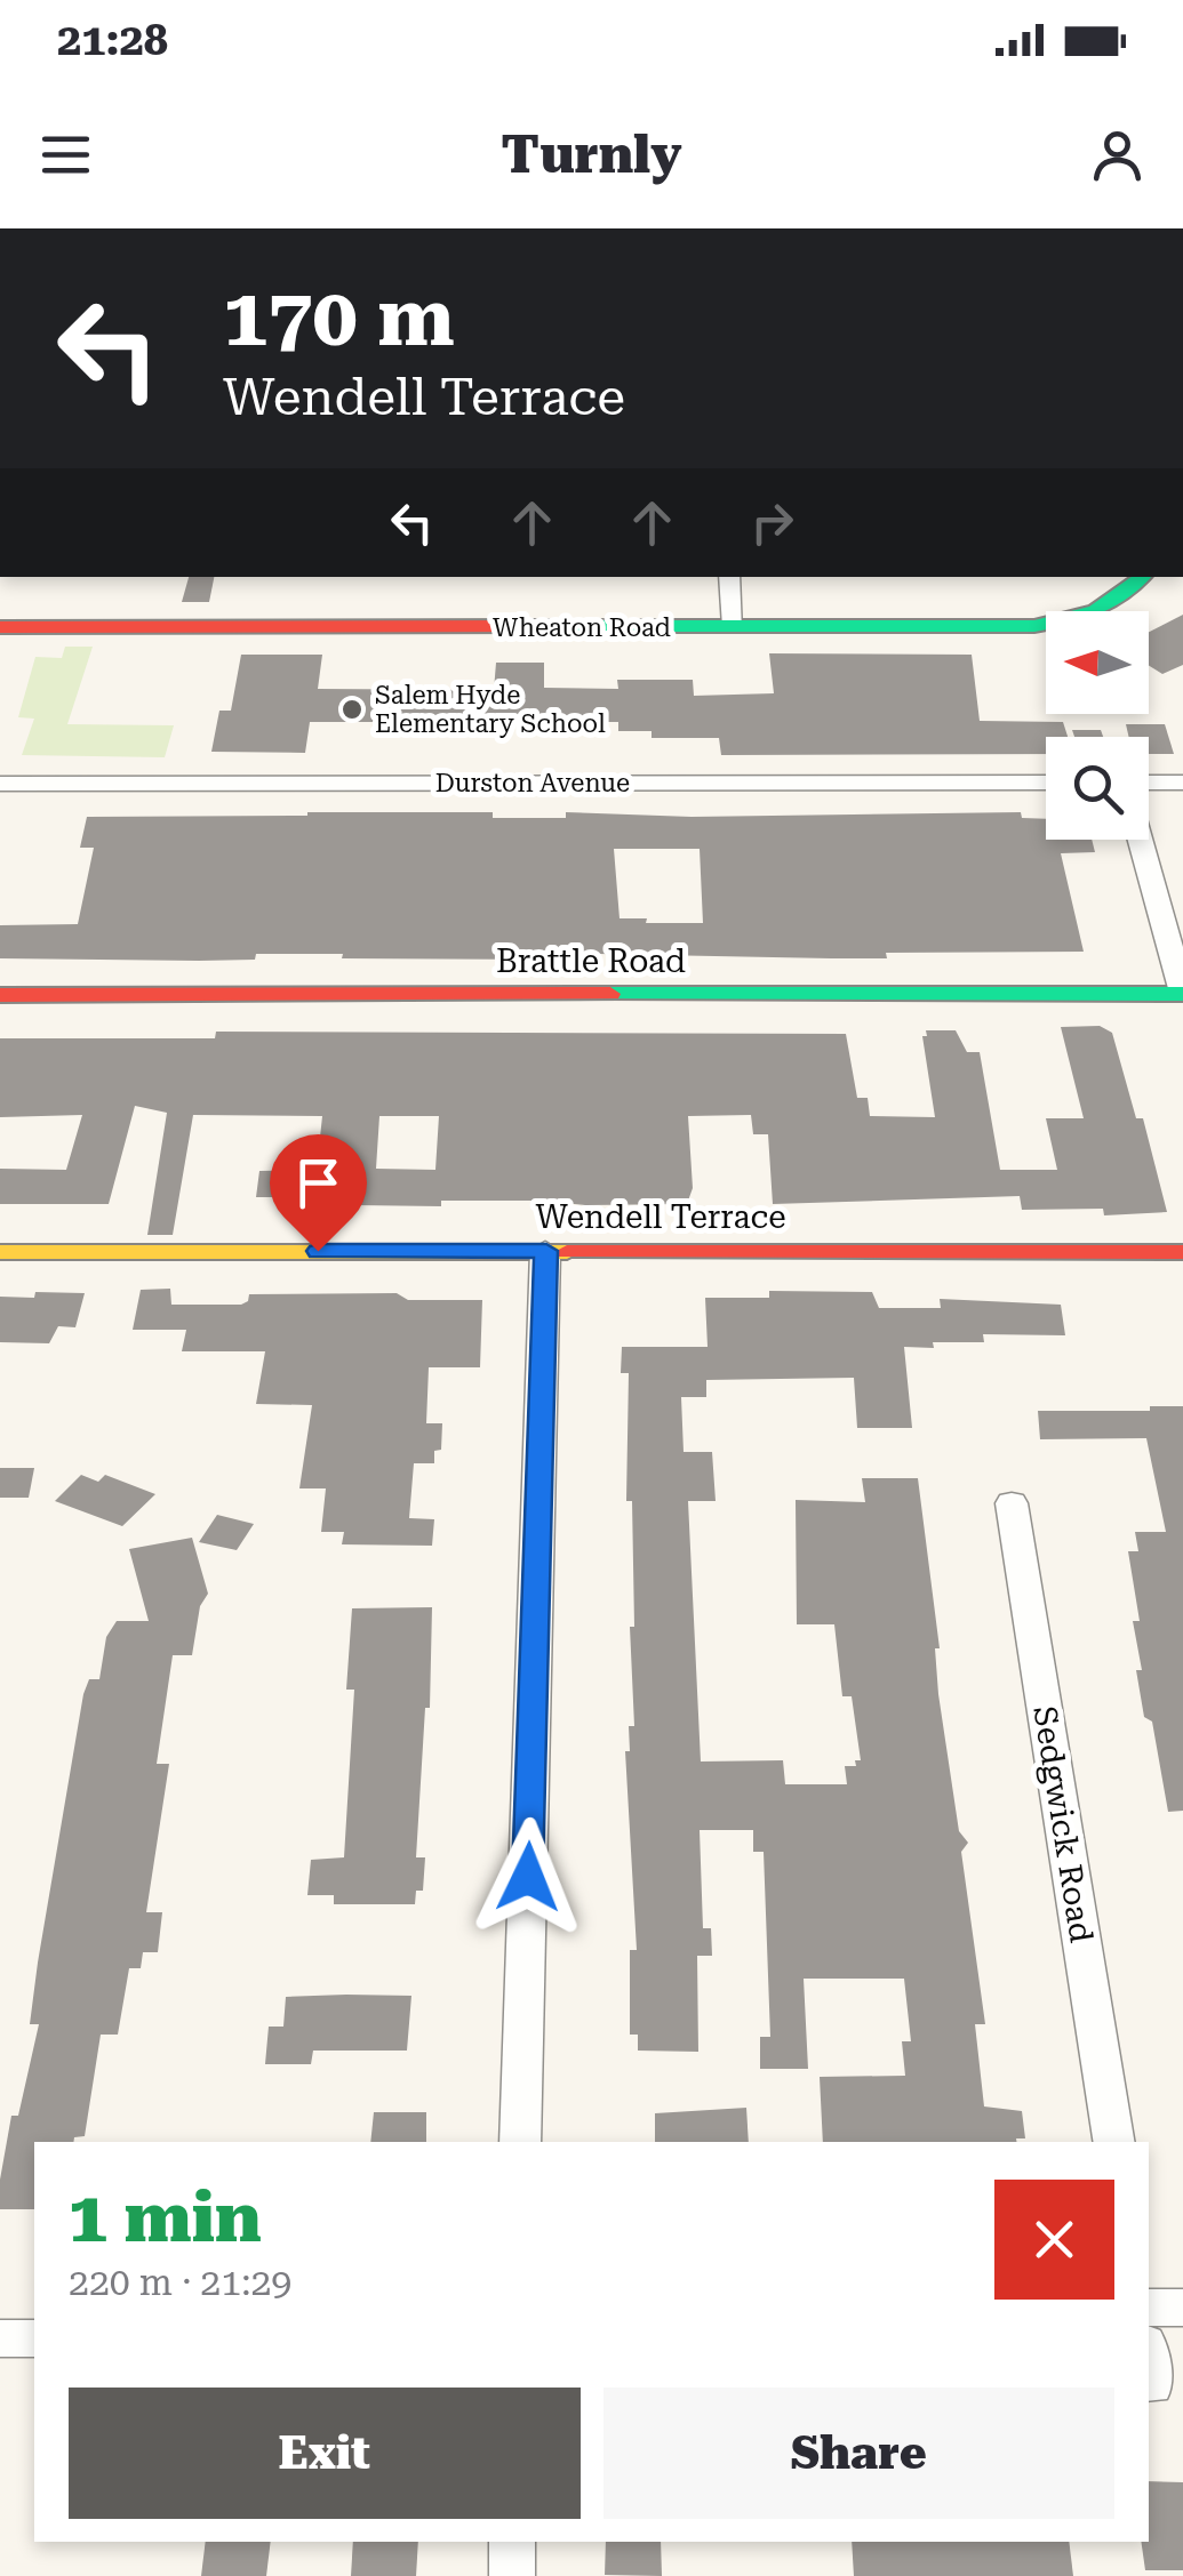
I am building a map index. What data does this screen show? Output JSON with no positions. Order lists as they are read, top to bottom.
{
  "streets": {
    "street": [
      "Wheaton Road",
      "Durston Avenue",
      "Brattle Road",
      "Wendell Terrace",
      "Sedgwick Road"
    ]
  },
  "places": ["Salem Hyde Elementary School"],
  "north": "left",
  "page": {
    "status": "21:28",
    "header": "Turnly",
    "turn": ["170 m", "Wendell Terrace"],
    "heading": ["1 min", "220 m · 21:29"],
    "buttons": ["Exit", "Share"]
  }
}
